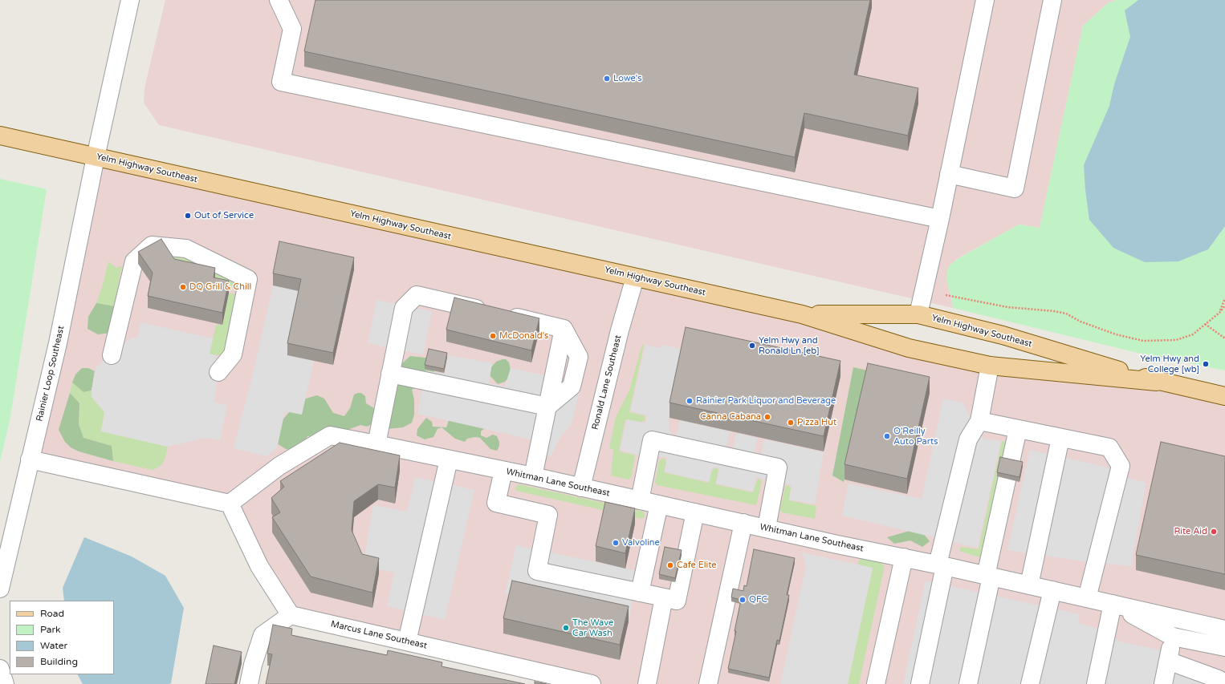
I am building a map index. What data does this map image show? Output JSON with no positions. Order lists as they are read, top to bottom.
{
  "streets": {
    "main road": ["Yelm Highway Southeast"],
    "street": [
      "Rainier Loop Southeast",
      "Ronald Lane Southeast",
      "Whitman Lane Southeast",
      "Marcus Lane Southeast"
    ]
  },
  "crossings": [
    ["Yelm Highway Southeast", "Rainier Loop Southeast"],
    ["Yelm Highway Southeast", "Ronald Lane Southeast"],
    ["Ronald Lane Southeast", "Whitman Lane Southeast"]
  ],
  "places": [
    "Lowe's",
    "Out of Service",
    "DQ Grill & Chill",
    "McDonald's",
    "Yelm Hwy and Ronald Ln [eb]",
    "Yelm Hwy and College [wb]",
    "Rainier Park Liquor and Beverage",
    "Canna Cabana",
    "Pizza Hut",
    "O'Reilly Auto Parts",
    "Rite Aid",
    "Valvoline",
    "Cafe Elite",
    "QFC",
    "The Wave Car Wash"
  ],
  "legend": [
    "Road",
    "Park",
    "Water",
    "Building"
  ]
}
